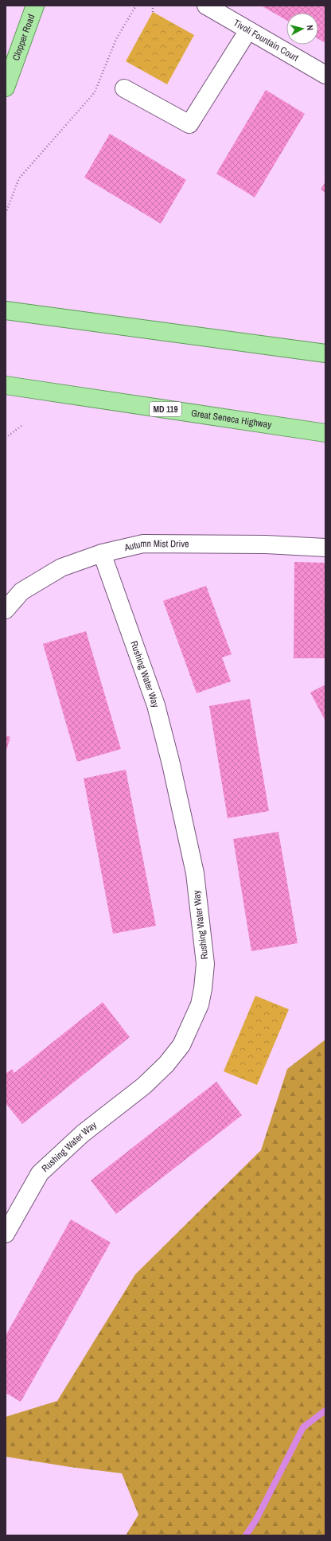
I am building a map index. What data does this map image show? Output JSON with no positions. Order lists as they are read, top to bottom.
{
  "streets": {
    "main road": ["Clopper Road", "MD 119", "Great Seneca Highway"],
    "street": ["Tivoli Fountain Court", "Autumn Mist Drive", "Rushing Water Way"]
  },
  "crossings": [
    ["Autumn Mist Drive", "Rushing Water Way"]
  ],
  "north": "right"
}
